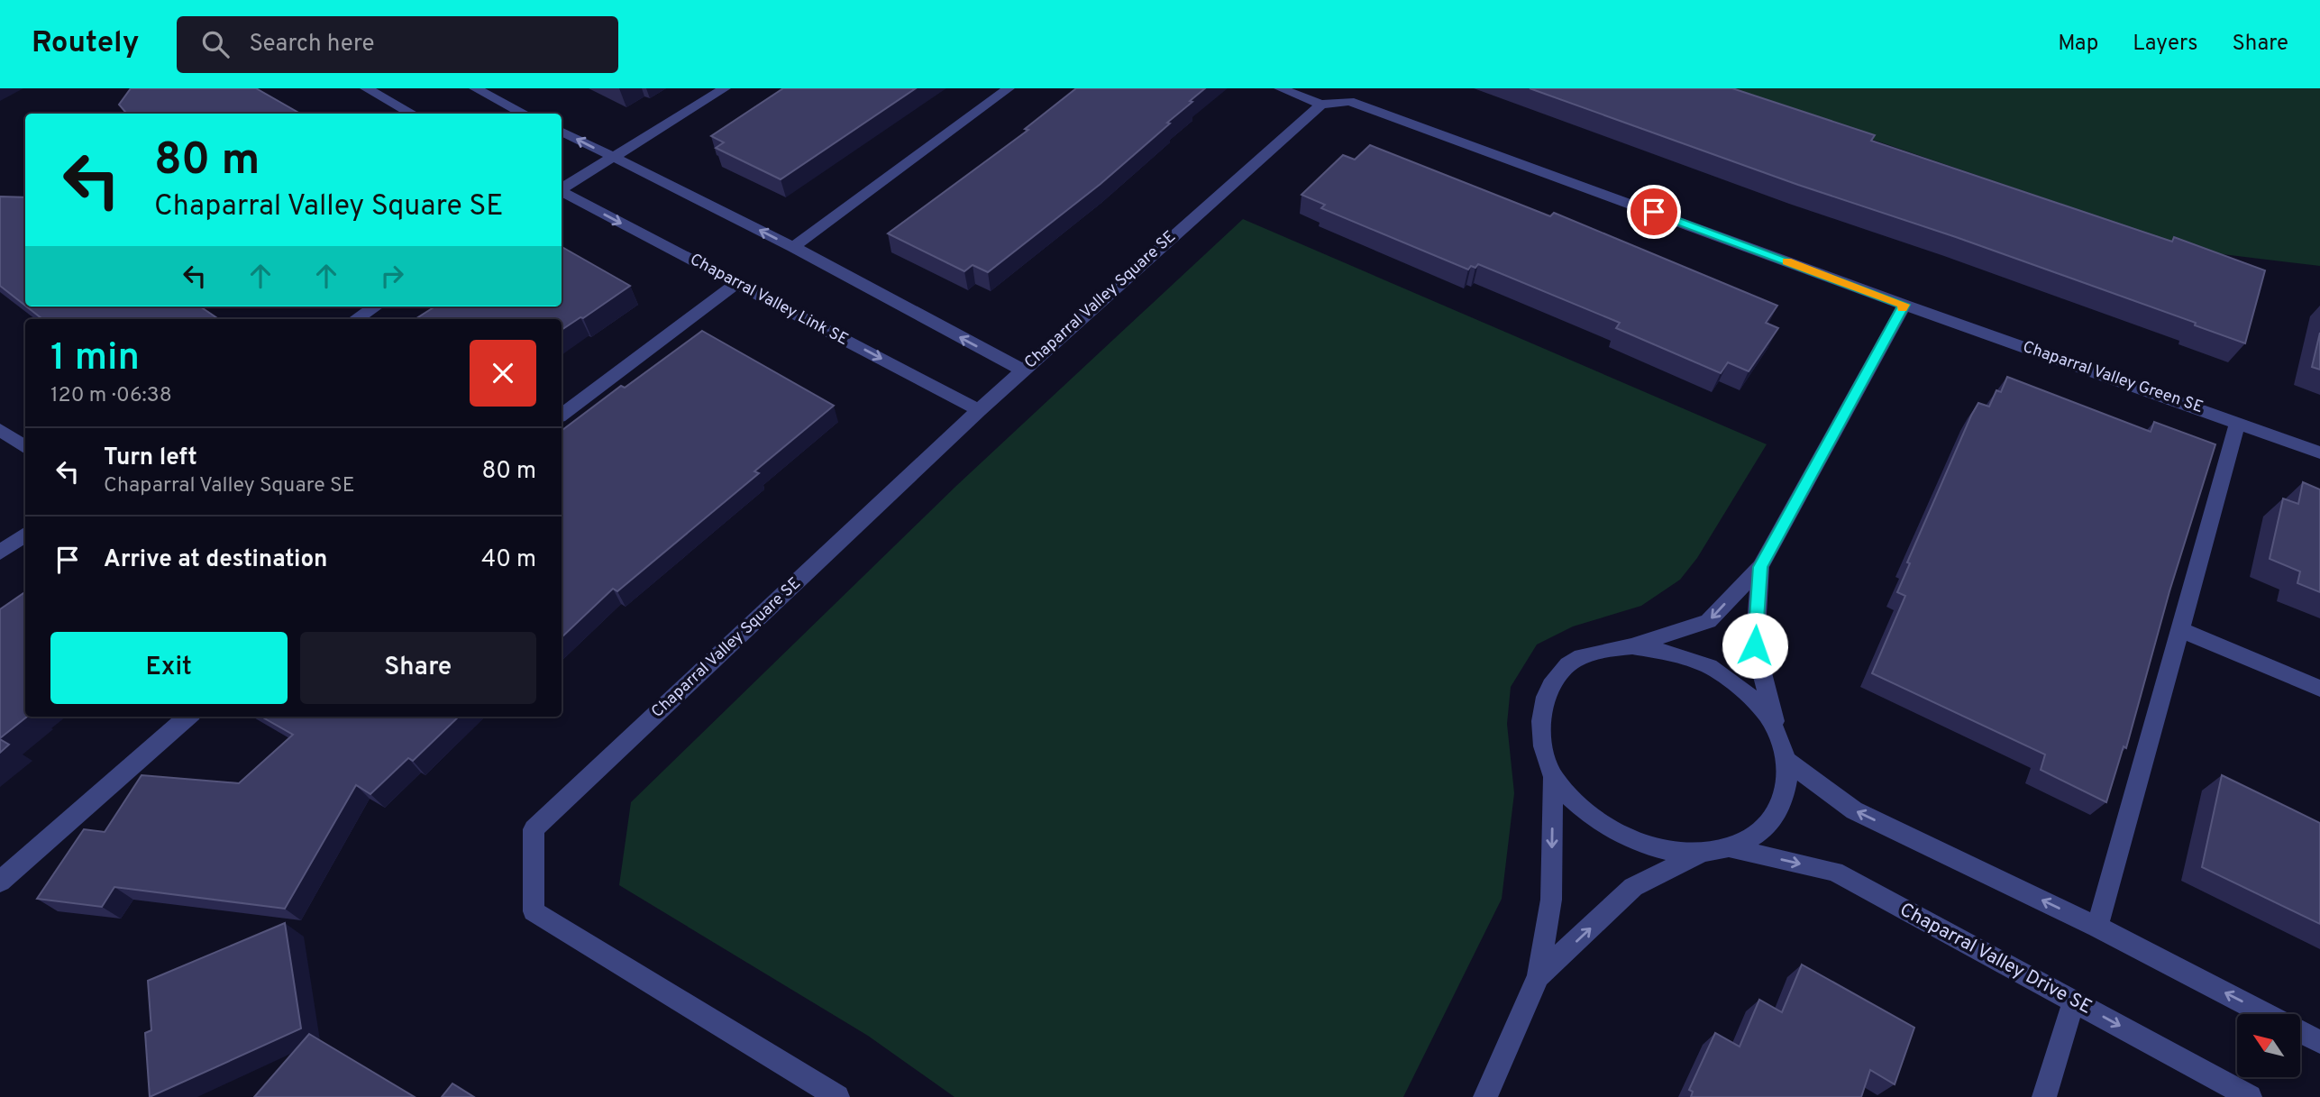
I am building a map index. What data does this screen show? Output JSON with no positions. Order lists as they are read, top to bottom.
{
  "streets": {
    "street": [
      "Chaparral Valley Link SE",
      "Chaparral Valley Square SE",
      "Chaparral Valley Green SE",
      "Chaparral Valley Drive SE"
    ]
  },
  "crossings": [
    ["Chaparral Valley Link SE", "Chaparral Valley Square SE"]
  ],
  "north": "top left",
  "page": {
    "header": "Routely",
    "search": "Search here",
    "nav": ["Map", "Layers", "Share"],
    "turn": ["80 m", "Chaparral Valley Square SE"],
    "heading": ["1 min", "120 m · 06:38"],
    "list": [
      {
        "name": "Turn left",
        "note": "Chaparral Valley Square SE",
        "value": "80 m"
      },
      {
        "name": "Arrive at destination",
        "value": "40 m"
      }
    ],
    "buttons": ["Exit", "Share"]
  }
}
